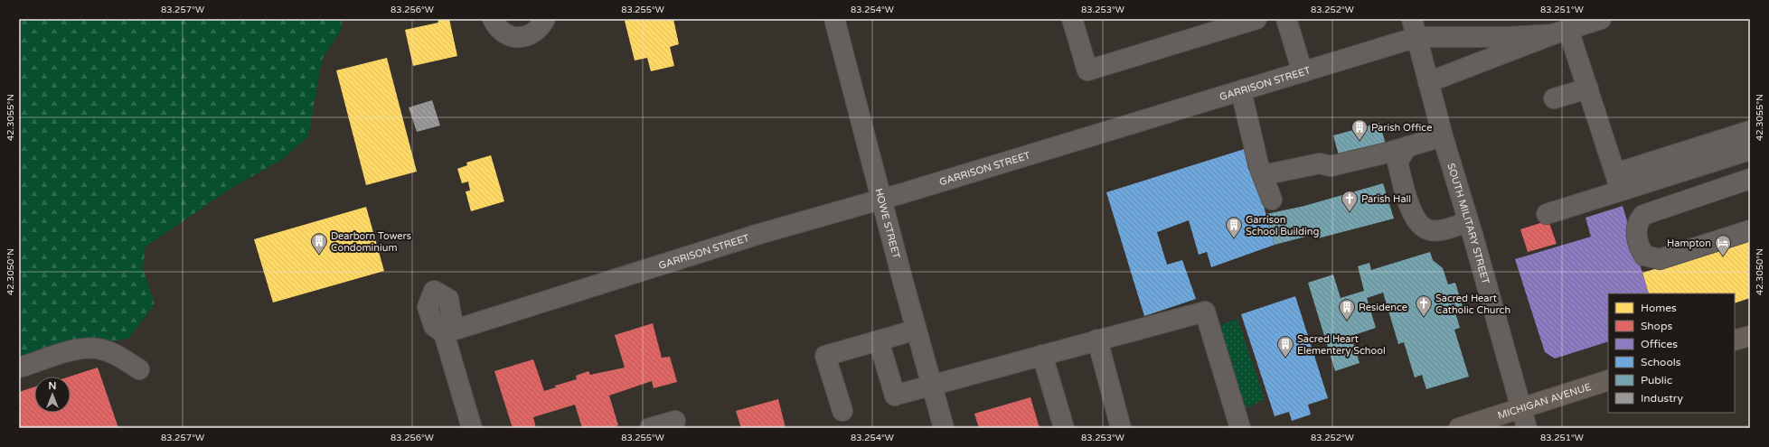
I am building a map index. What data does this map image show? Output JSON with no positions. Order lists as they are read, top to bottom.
{
  "streets": {
    "main road": ["MICHIGAN AVENUE"],
    "street": ["GARRISON STREET", "HOWE STREET", "SOUTH MILITARY STREET"]
  },
  "crossings": [
    ["GARRISON STREET", "HOWE STREET"],
    ["GARRISON STREET", "SOUTH MILITARY STREET"],
    ["SOUTH MILITARY STREET", "MICHIGAN AVENUE"]
  ],
  "places": {
    "building": [
      "Parish Office",
      "Garrison School Building",
      "Dearborn Towers Condominium",
      "Residence",
      "Sacred Heart Elementery School"
    ],
    "church": ["Parish Hall", "Sacred Heart Catholic Church"],
    "hotel": ["Hampton"]
  },
  "legend": [
    "Homes",
    "Shops",
    "Offices",
    "Schools",
    "Public",
    "Industry"
  ],
  "north": "top",
  "coordinates": [
    "83.257°W",
    "83.256°W",
    "83.255°W",
    "83.254°W",
    "83.253°W",
    "83.252°W",
    "83.251°W",
    "42.3055°N",
    "42.3050°N"
  ]
}
